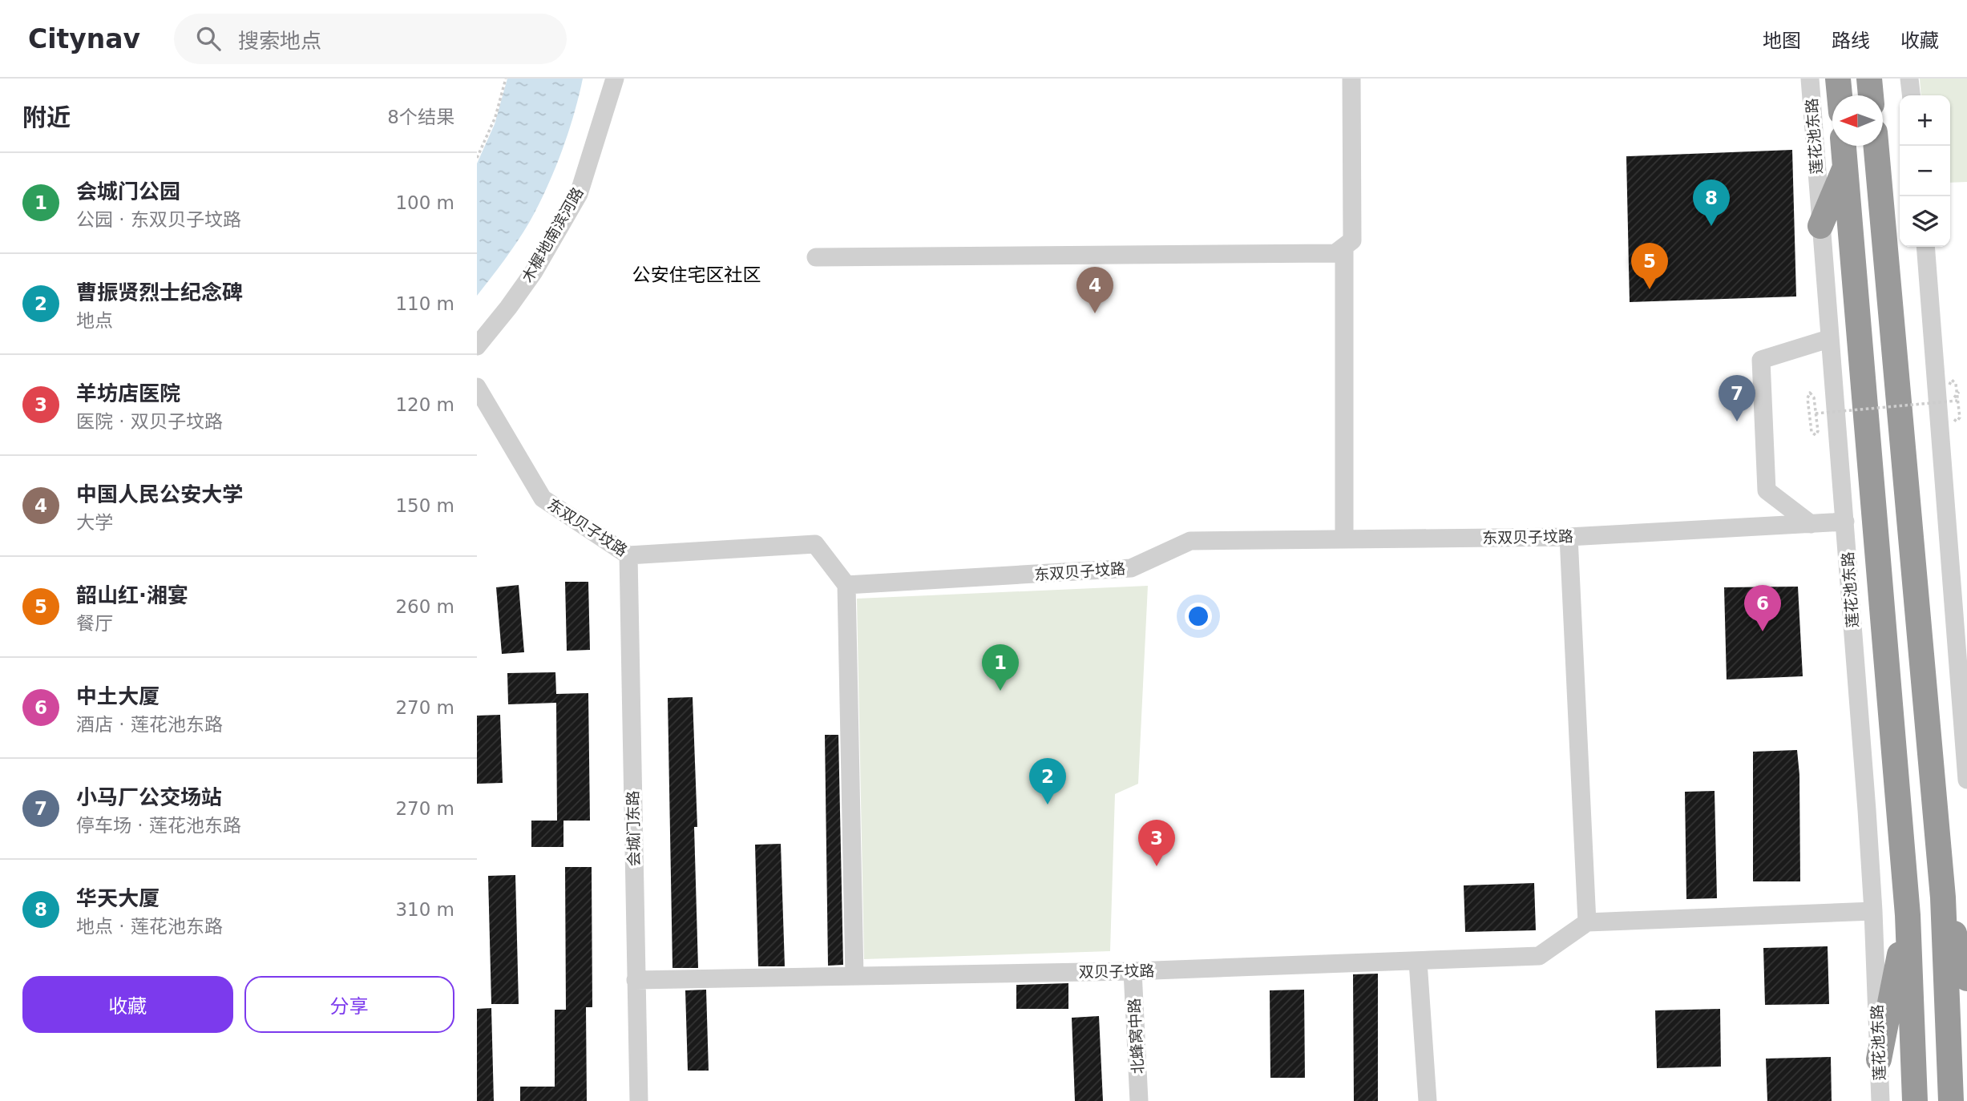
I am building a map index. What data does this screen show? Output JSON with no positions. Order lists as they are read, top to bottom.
{
  "streets": {
    "highway": ["莲花池东路"],
    "street": [
      "木樨地南滨河路",
      "东双贝子坟路",
      "会城门东路",
      "双贝子坟路",
      "北蜂窝中路"
    ]
  },
  "crossings": [
    ["莲花池东路", "东双贝子坟路"],
    ["东双贝子坟路", "会城门东路"],
    ["会城门东路", "双贝子坟路"],
    ["双贝子坟路", "北蜂窝中路"]
  ],
  "districts": ["公安住宅区社区"],
  "north": "left",
  "page": {
    "header": "Citynav",
    "search": "搜索地点",
    "nav": ["地图", "路线", "收藏"],
    "heading": ["附近", "8个结果"],
    "map_buttons": ["+", "−"],
    "list": [
      {
        "mark": "1",
        "name": "会城门公园",
        "note": "公园 · 东双贝子坟路",
        "value": "100 m"
      },
      {
        "mark": "2",
        "name": "曹振贤烈士纪念碑",
        "note": "地点",
        "value": "110 m"
      },
      {
        "mark": "3",
        "name": "羊坊店医院",
        "note": "医院 · 双贝子坟路",
        "value": "120 m"
      },
      {
        "mark": "4",
        "name": "中国人民公安大学",
        "note": "大学",
        "value": "150 m"
      },
      {
        "mark": "5",
        "name": "韶山红·湘宴",
        "note": "餐厅",
        "value": "260 m"
      },
      {
        "mark": "6",
        "name": "中土大厦",
        "note": "酒店 · 莲花池东路",
        "value": "270 m"
      },
      {
        "mark": "7",
        "name": "小马厂公交场站",
        "note": "停车场 · 莲花池东路",
        "value": "270 m"
      },
      {
        "mark": "8",
        "name": "华天大厦",
        "note": "地点 · 莲花池东路",
        "value": "310 m"
      }
    ],
    "pins": [
      "8",
      "5",
      "4",
      "7",
      "6",
      "1",
      "2",
      "3"
    ],
    "buttons": ["收藏", "分享"]
  }
}
